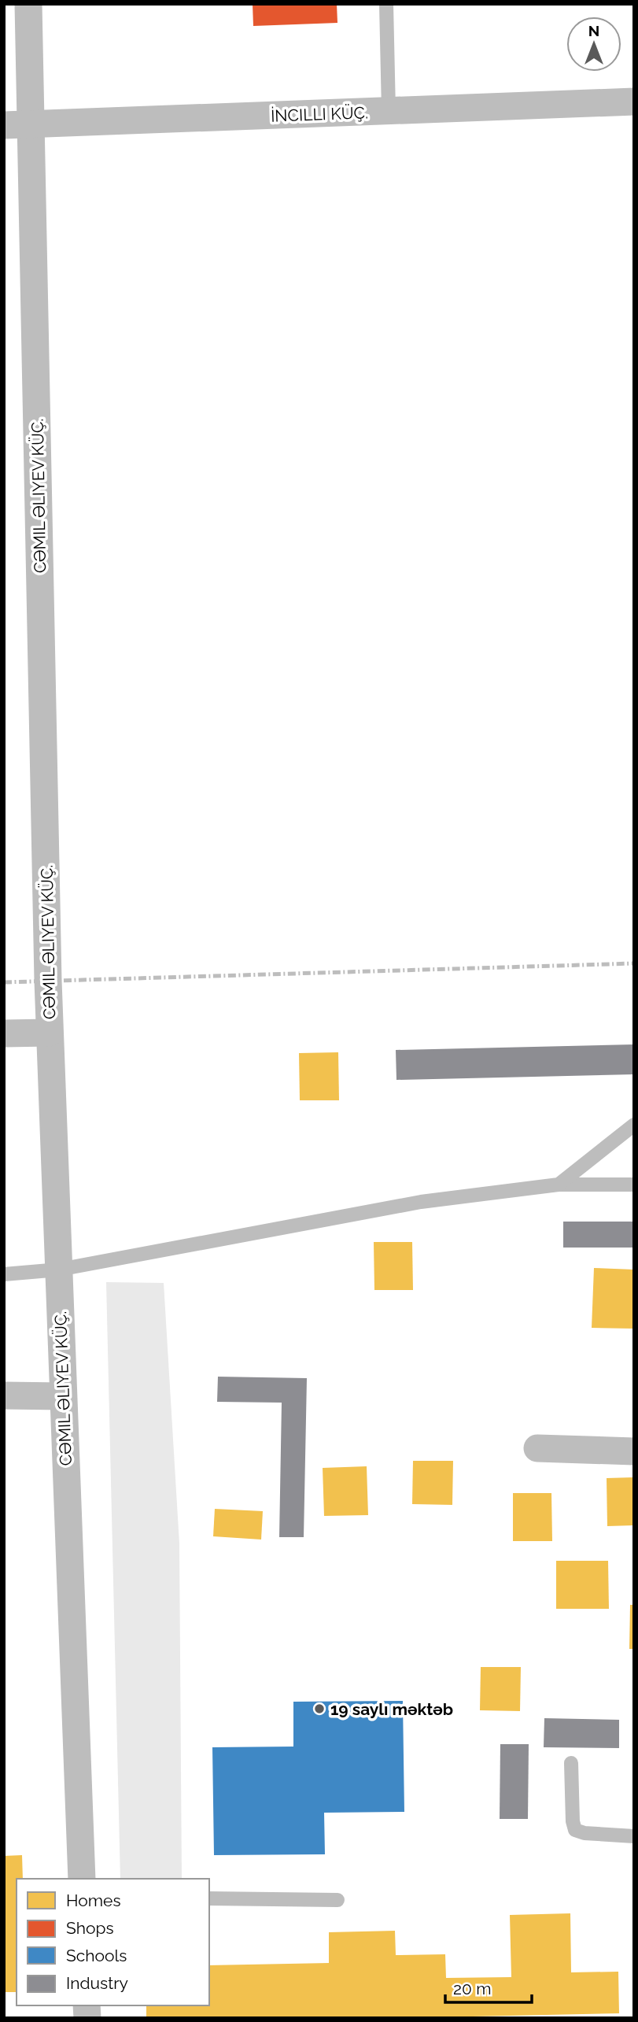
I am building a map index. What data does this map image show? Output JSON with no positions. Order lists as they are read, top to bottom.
{
  "streets": {
    "street": ["İNCILLI KÜÇ.", "CƏMIL ƏLIYEV KÜÇ."]
  },
  "crossings": [
    ["İNCILLI KÜÇ.", "CƏMIL ƏLIYEV KÜÇ."]
  ],
  "places": ["19 saylı məktəb"],
  "legend": [
    "Homes",
    "Shops",
    "Schools",
    "Industry"
  ],
  "scale_bar": "20 m",
  "north": "top"
}
